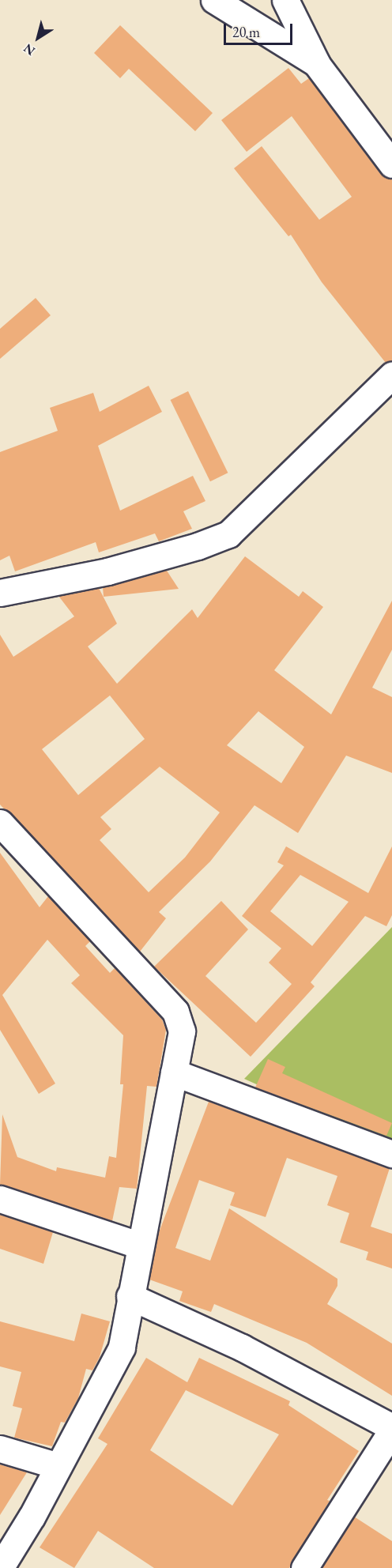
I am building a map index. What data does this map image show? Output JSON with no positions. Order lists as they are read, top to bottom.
{
  "scale_bar": "20 m",
  "north": "bottom left"
}
